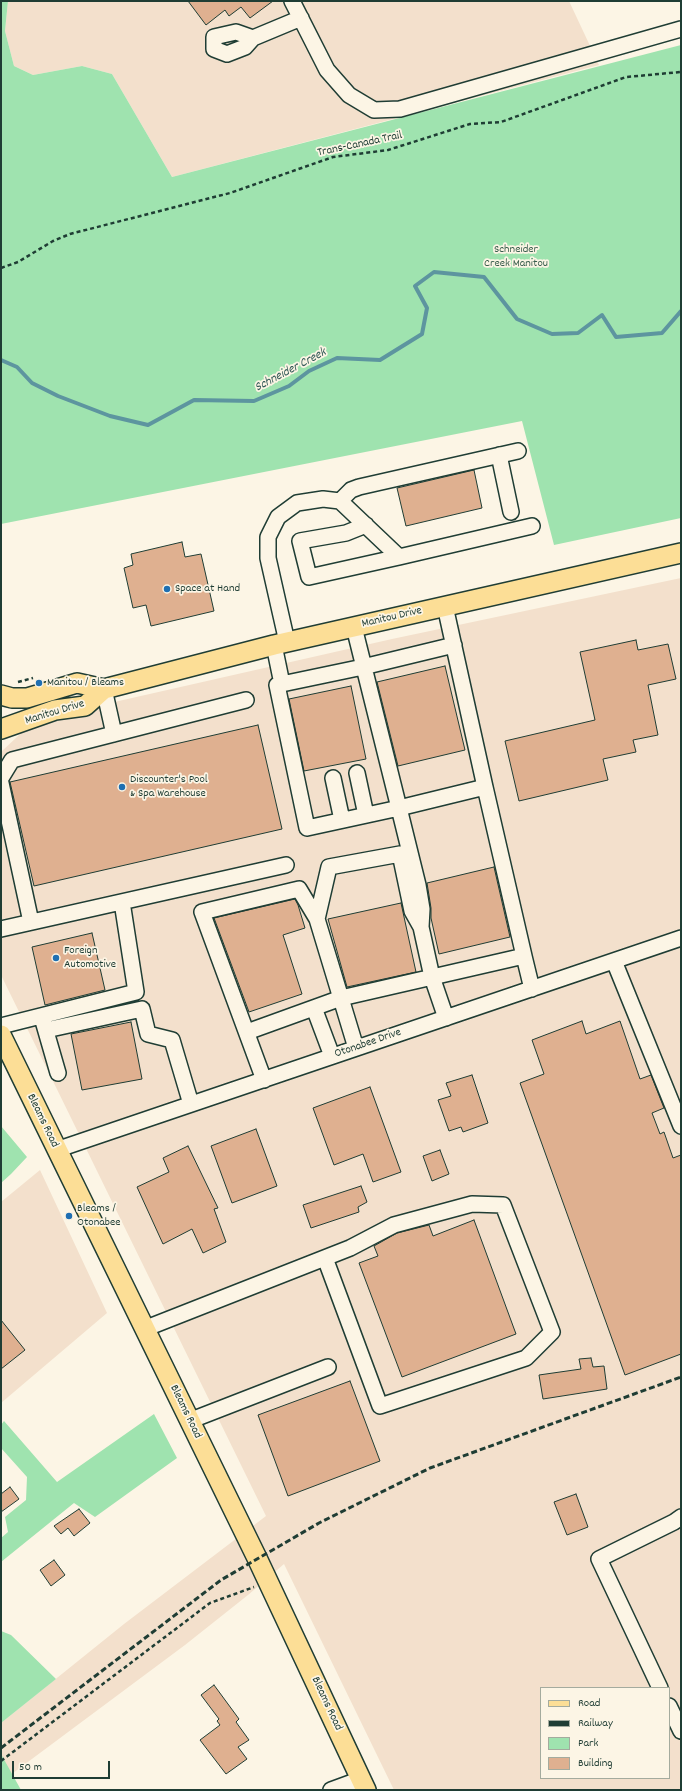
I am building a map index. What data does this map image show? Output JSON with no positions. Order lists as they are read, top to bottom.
{
  "streets": {
    "main road": ["Manitou Drive", "Bleams Road"],
    "street": ["Otonabee Drive"],
    "path": ["Trans-Canada Trail"]
  },
  "crossings": [
    ["Otonabee Drive", "Bleams Road"]
  ],
  "water": ["Schneider Creek"],
  "parks": ["Schneider Creek Manitou"],
  "places": [
    "Space at Hand",
    "Manitou / Bleams",
    "Discounter's Pool & Spa Warehouse",
    "Foreign Automotive",
    "Bleams / Otonabee"
  ],
  "legend": [
    "Road",
    "Railway",
    "Park",
    "Building"
  ],
  "scale_bar": "50 m"
}
